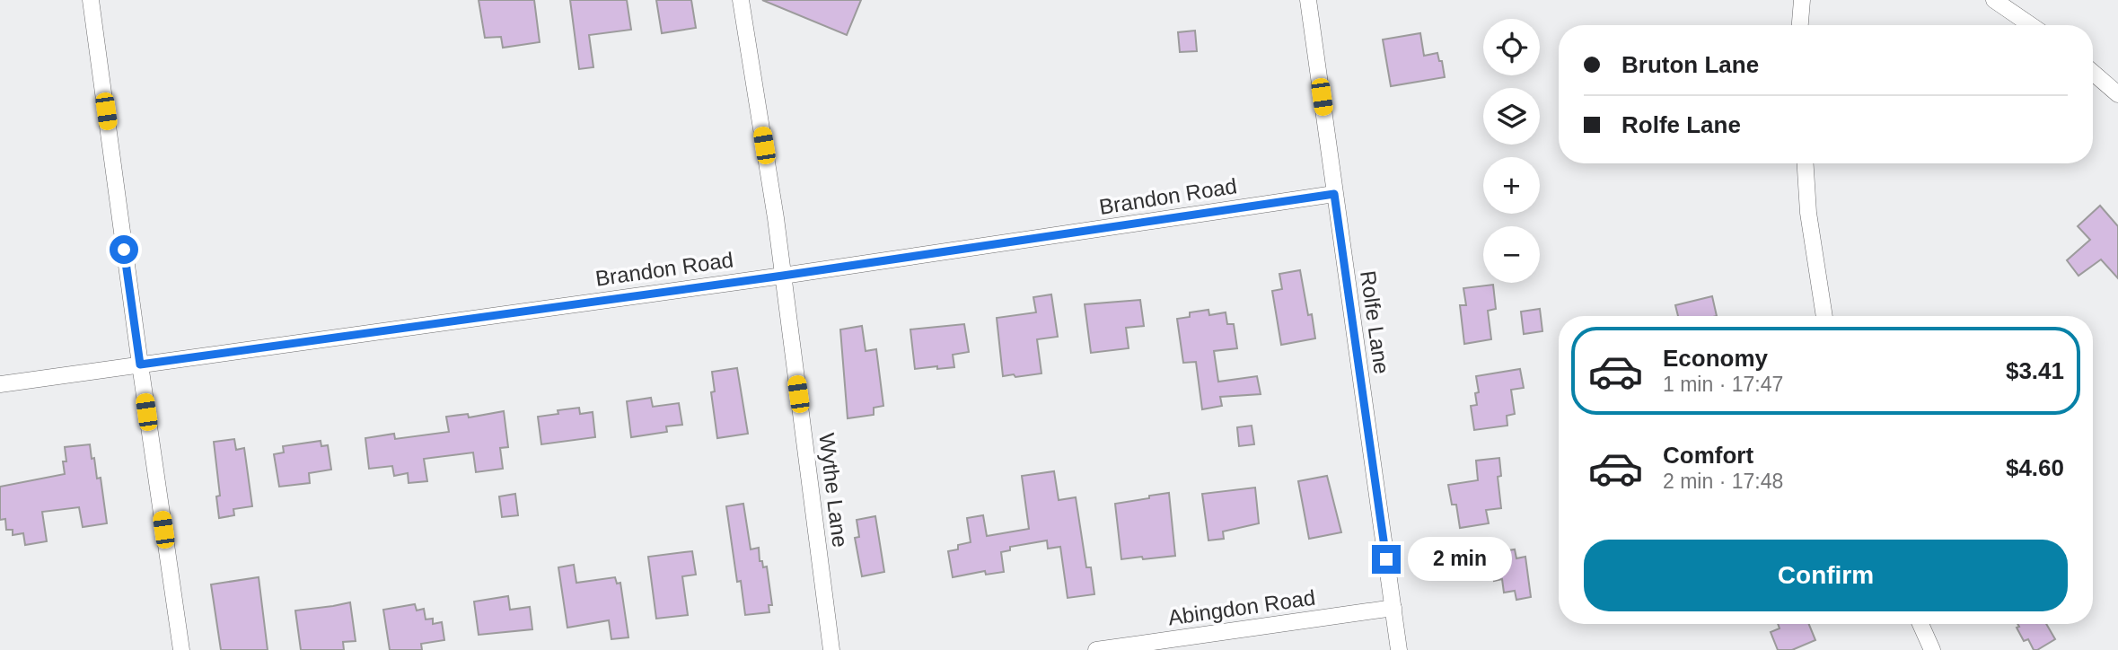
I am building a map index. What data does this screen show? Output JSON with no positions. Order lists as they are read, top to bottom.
{
  "streets": {
    "street": [
      "Brandon Road",
      "Rolfe Lane",
      "Wythe Lane",
      "Abingdon Road"
    ]
  },
  "crossings": [
    ["Brandon Road", "Rolfe Lane"],
    ["Brandon Road", "Wythe Lane"],
    ["Rolfe Lane", "Abingdon Road"]
  ],
  "page": {
    "map_buttons": ["+", "−"],
    "banner": ["Bruton Lane", "Rolfe Lane"],
    "list": [
      {
        "name": "Economy",
        "note": "1 min · 17:47",
        "value": "$3.41"
      },
      {
        "name": "Comfort",
        "note": "2 min · 17:48",
        "value": "$4.60"
      }
    ],
    "buttons": "Confirm",
    "bubble": "2 min"
  }
}
